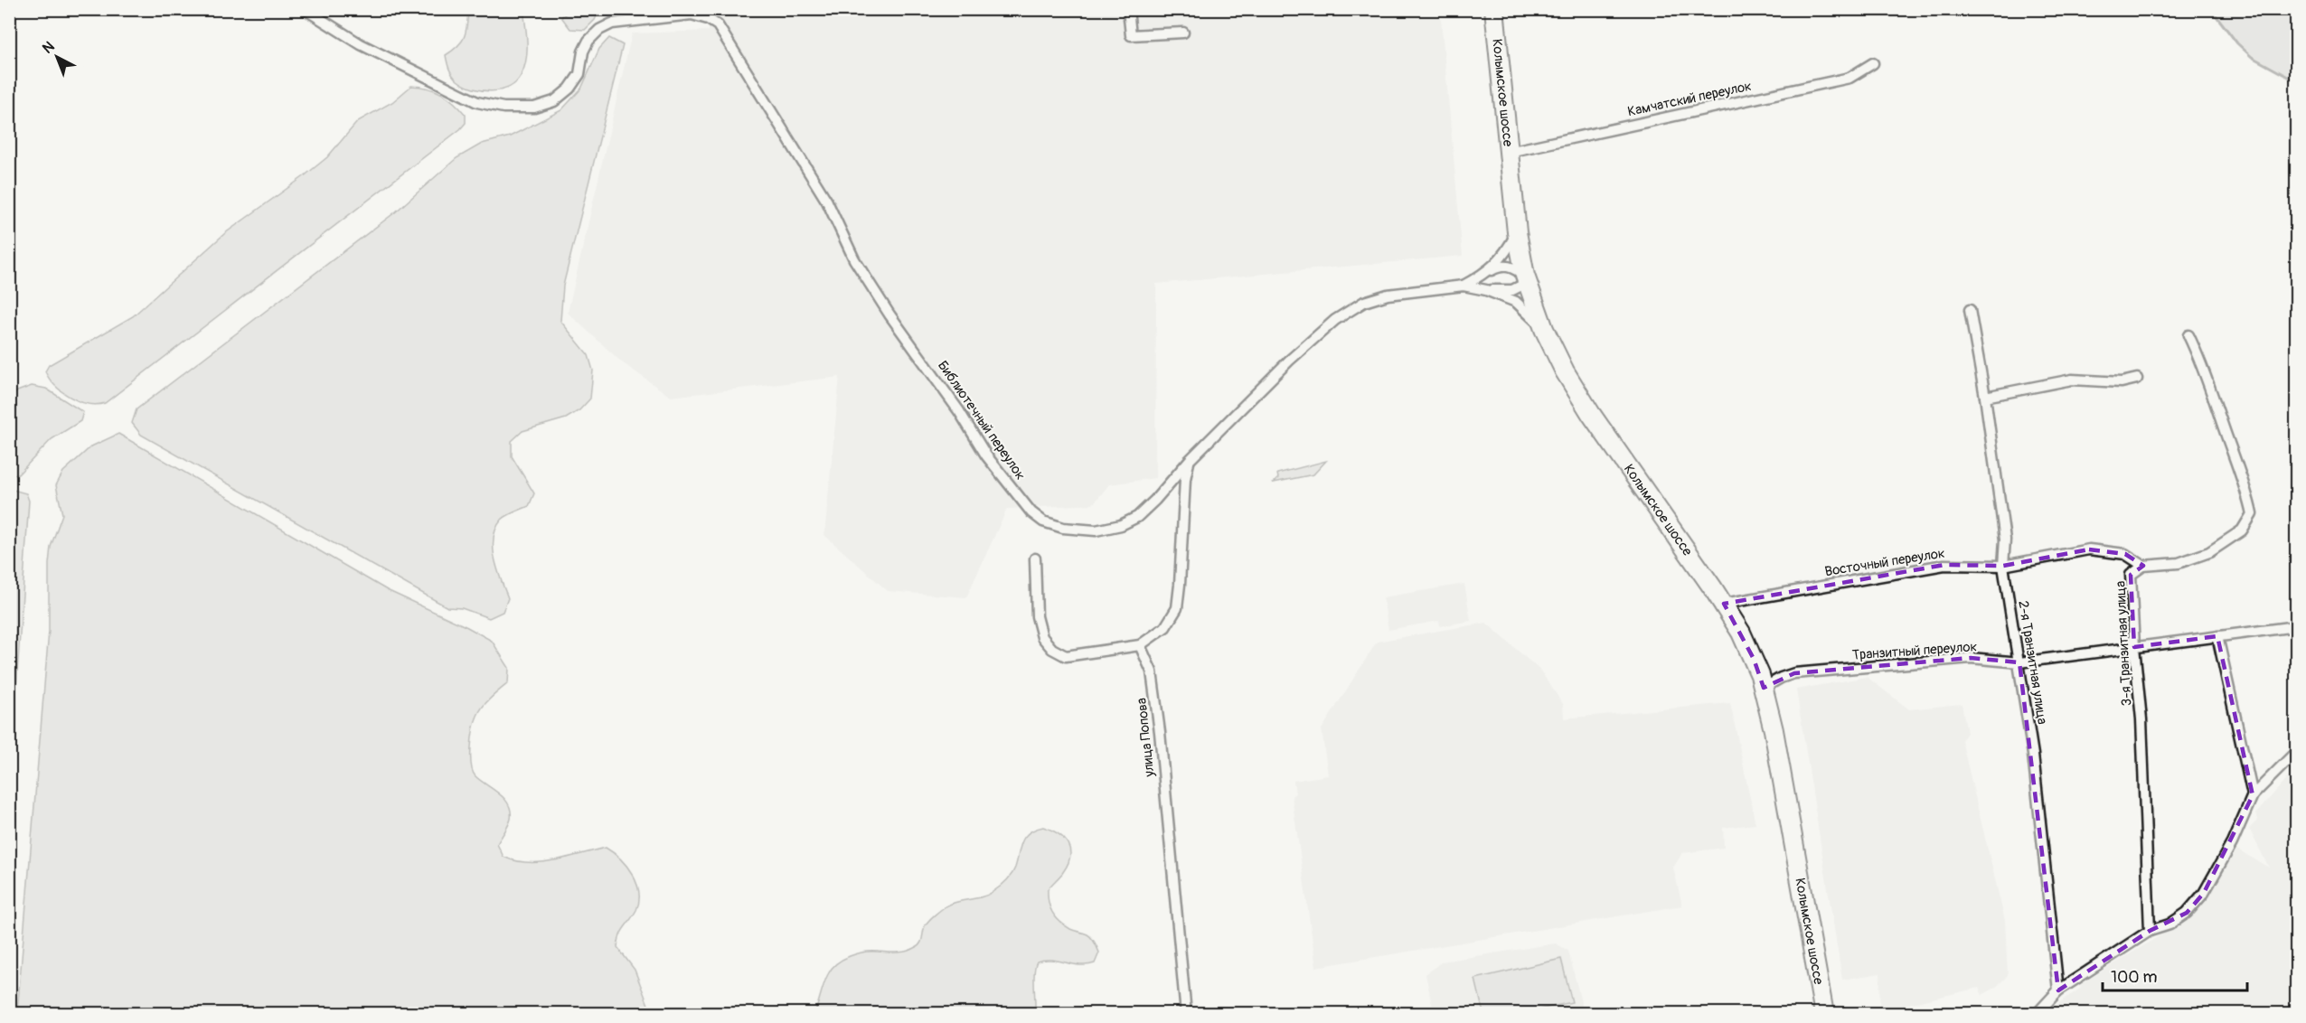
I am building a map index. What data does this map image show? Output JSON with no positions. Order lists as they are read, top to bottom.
{
  "streets": {
    "highway": ["Колымское шоссе"],
    "street": [
      "Камчатский переулок",
      "Библиотечный переулок",
      "Восточный переулок",
      "3-я Транзитная улица",
      "Транзитный переулок",
      "2-я Транзитная улица",
      "улица Попова"
    ]
  },
  "crossings": [
    ["Колымское шоссе", "Камчатский переулок"],
    ["Колымское шоссе", "Библиотечный переулок"],
    ["Колымское шоссе", "Восточный переулок"],
    ["Колымское шоссе", "Транзитный переулок"],
    ["Восточный переулок", "3-я Транзитная улица"],
    ["Восточный переулок", "2-я Транзитная улица"],
    ["3-я Транзитная улица", "Транзитный переулок"],
    ["Транзитный переулок", "2-я Транзитная улица"]
  ],
  "scale_bar": "100 m",
  "north": "top left"
}
